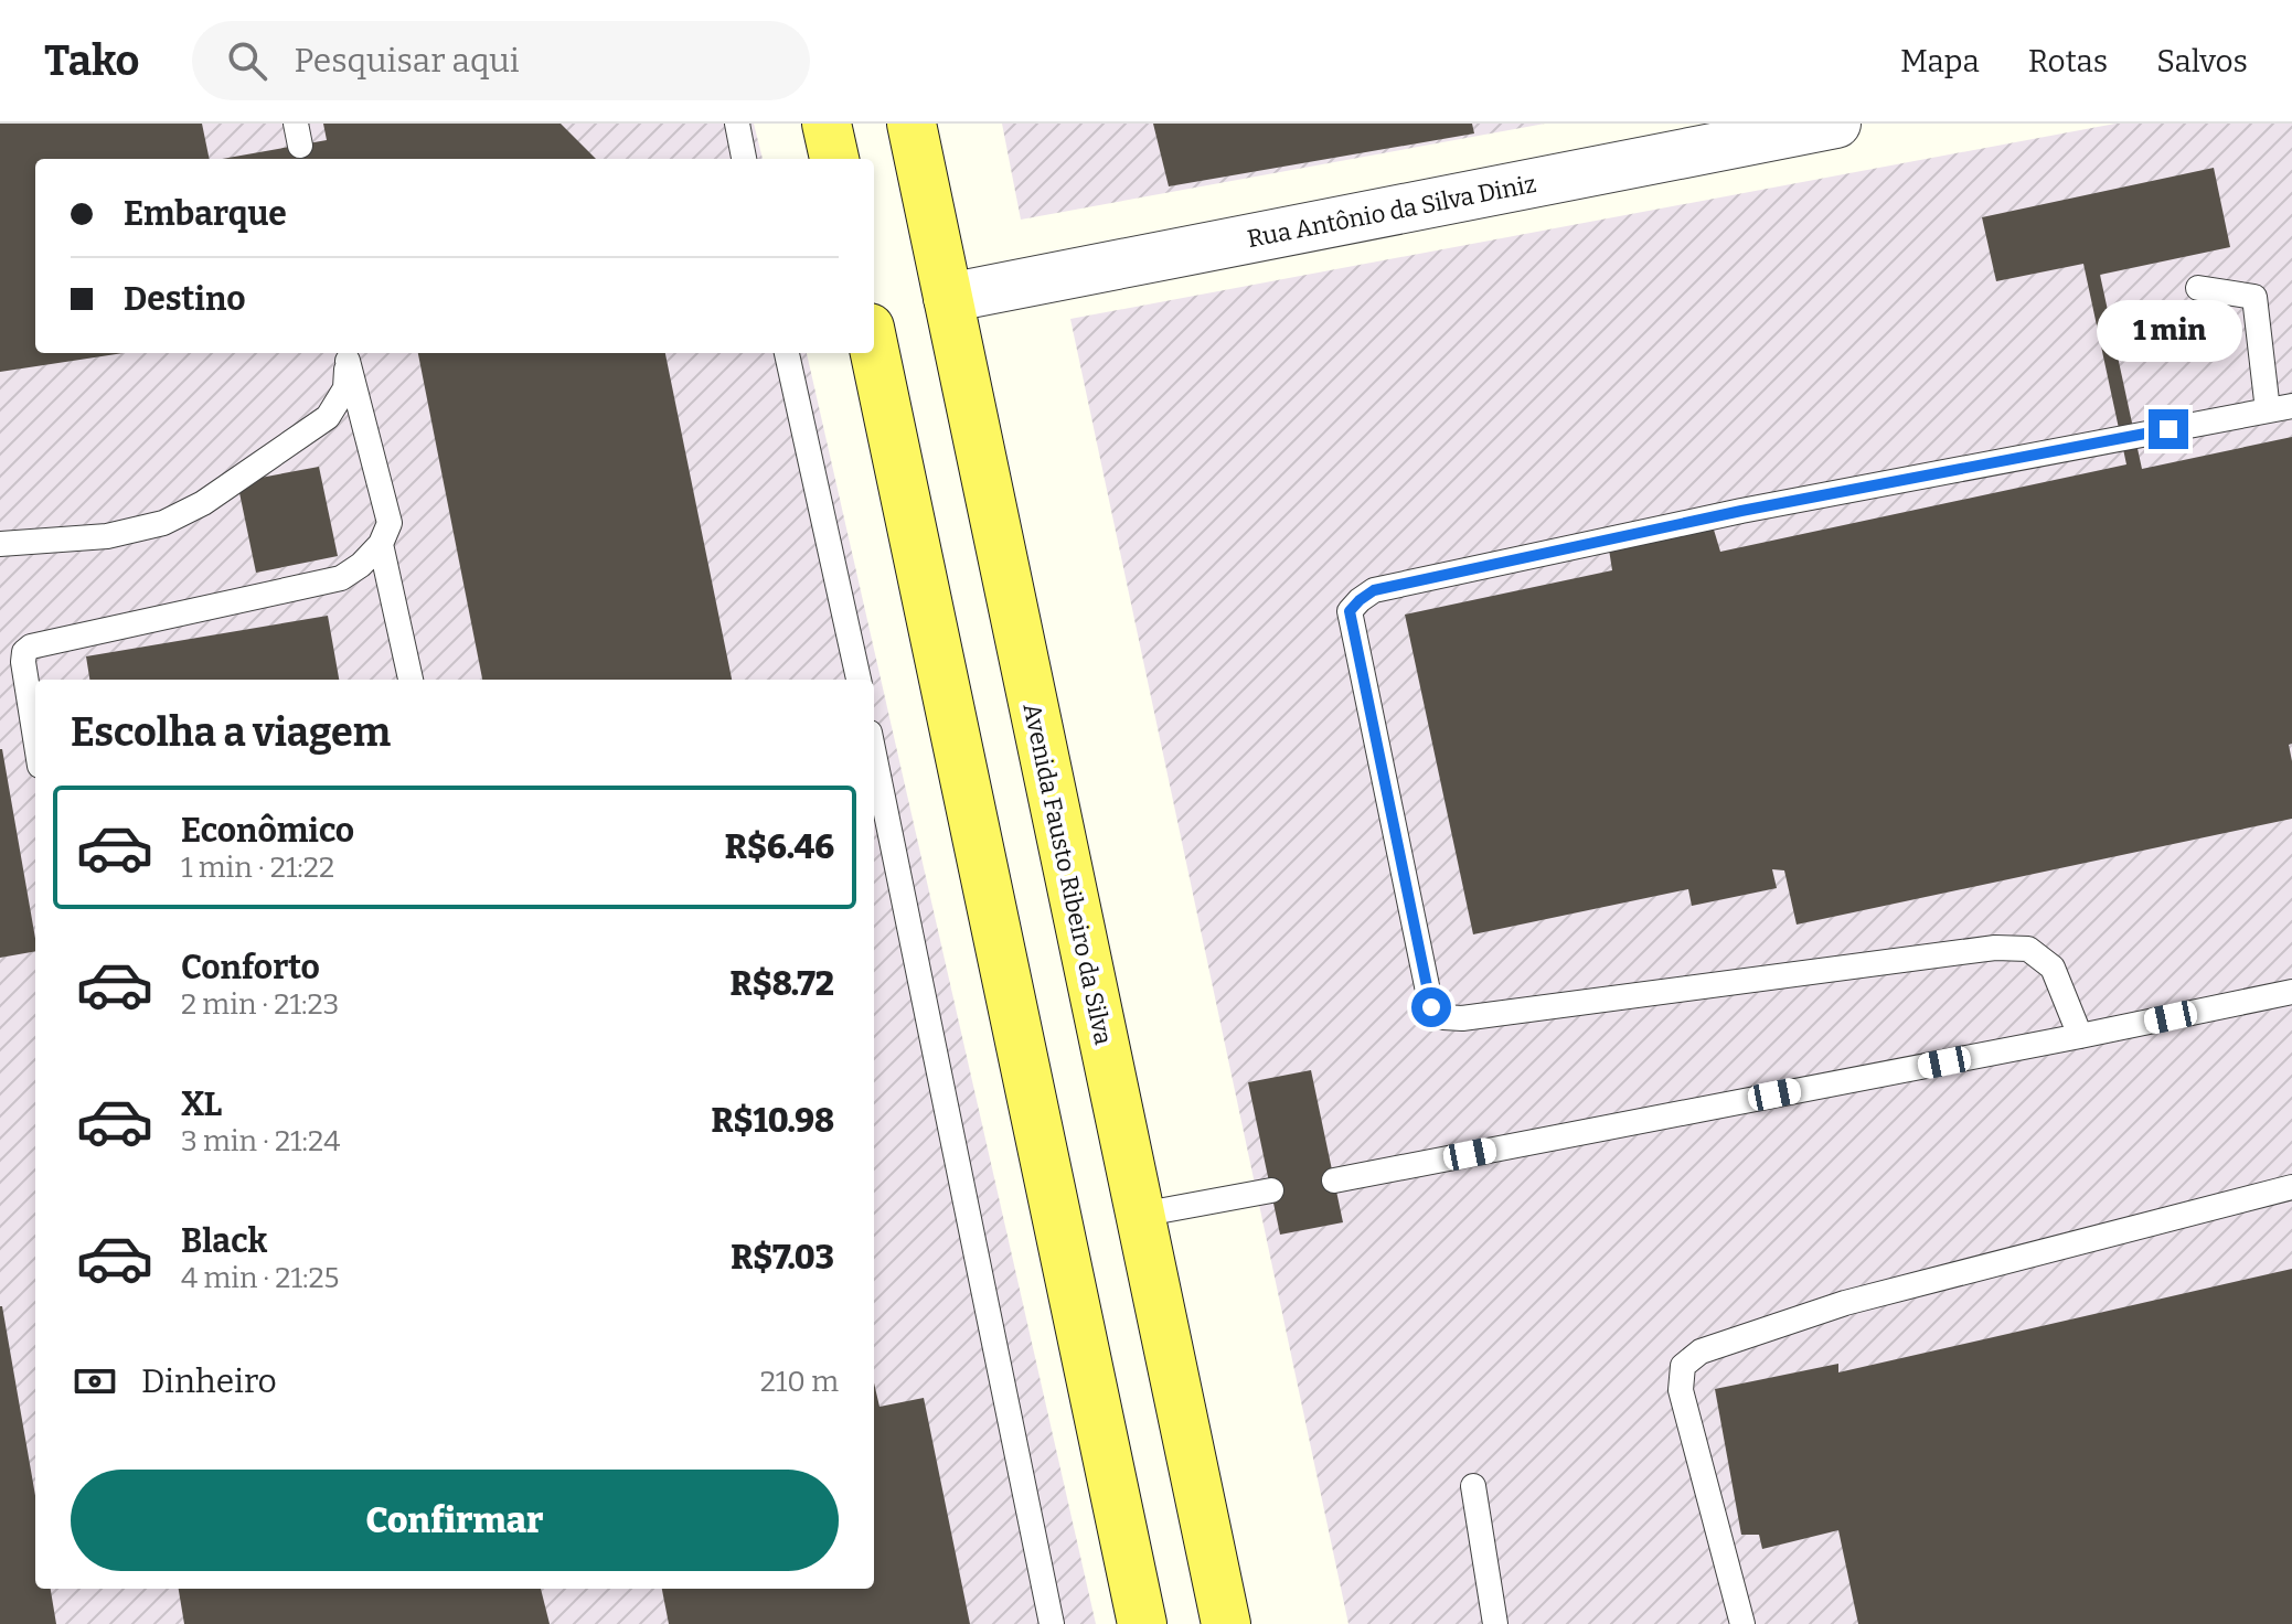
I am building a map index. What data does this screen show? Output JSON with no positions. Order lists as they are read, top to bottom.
{
  "streets": {
    "main road": ["Avenida Fausto Ribeiro da Silva"],
    "street": ["Rua Antônio da Silva Diniz"]
  },
  "crossings": [
    ["Rua Antônio da Silva Diniz", "Avenida Fausto Ribeiro da Silva"]
  ],
  "page": {
    "header": "Tako",
    "search": "Pesquisar aqui",
    "nav": ["Mapa", "Rotas", "Salvos"],
    "banner": ["Embarque", "Destino"],
    "bubble": "1 min",
    "heading": "Escolha a viagem",
    "list": [
      {
        "name": "Econômico",
        "note": "1 min · 21:22",
        "value": "R$6.46"
      },
      {
        "name": "Conforto",
        "note": "2 min · 21:23",
        "value": "R$8.72"
      },
      {
        "name": "XL",
        "note": "3 min · 21:24",
        "value": "R$10.98"
      },
      {
        "name": "Black",
        "note": "4 min · 21:25",
        "value": "R$7.03"
      }
    ],
    "pay": ["Dinheiro", "210 m"],
    "buttons": "Confirmar"
  }
}
